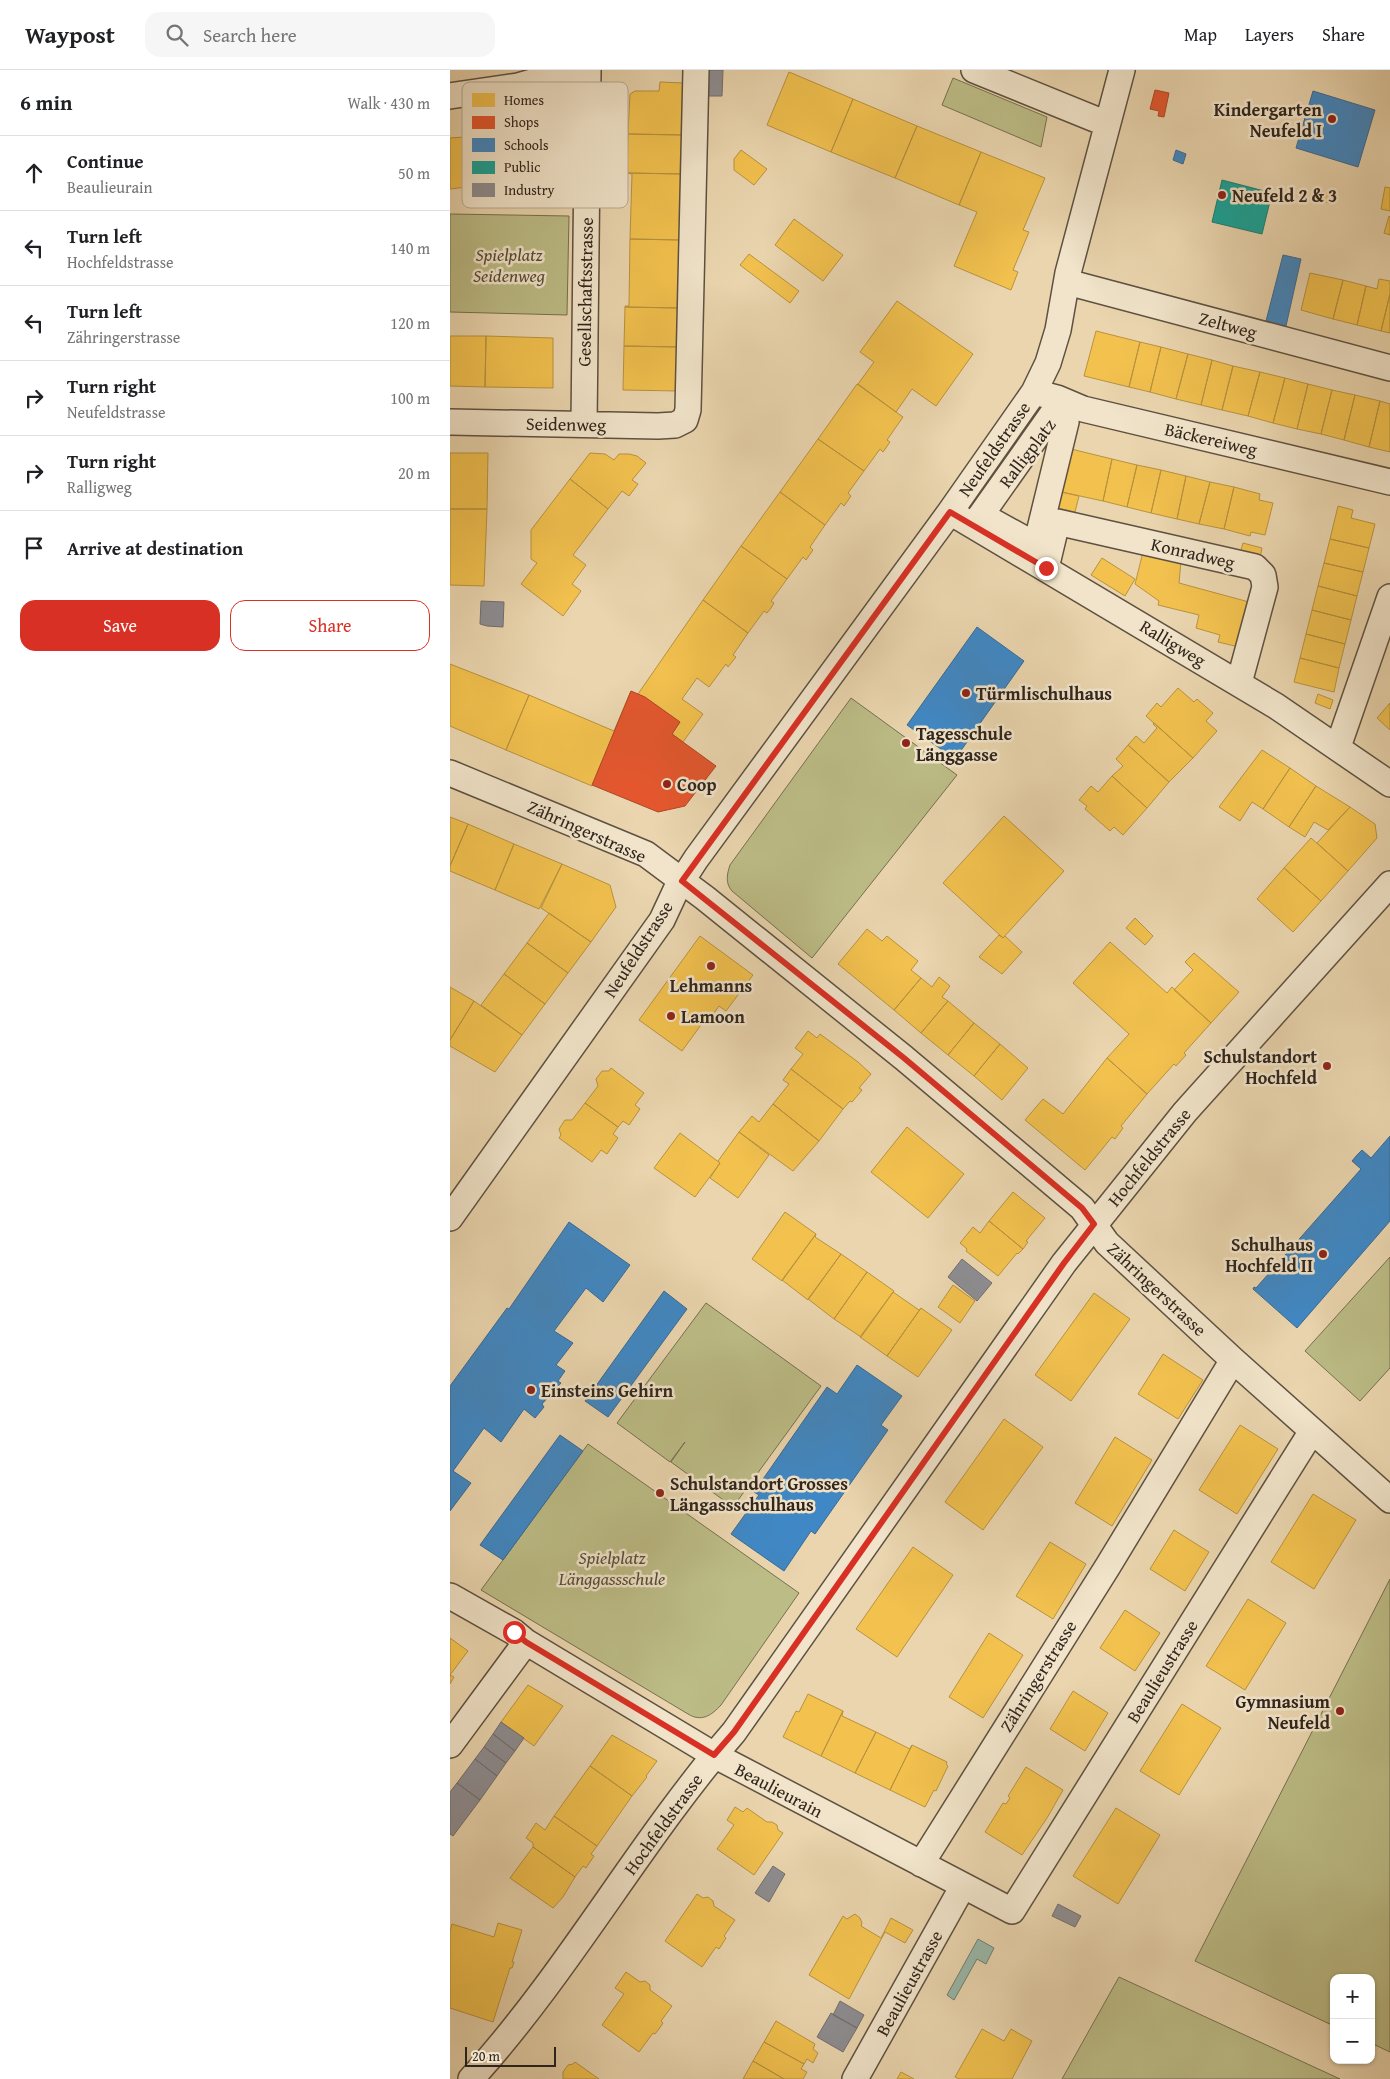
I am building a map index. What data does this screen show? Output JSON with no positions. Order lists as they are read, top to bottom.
{
  "streets": {
    "street": [
      "Gesellschaftsstrasse",
      "Zeltweg",
      "Seidenweg",
      "Bäckereiweg",
      "Neufeldstrasse",
      "Ralligplatz",
      "Konradweg",
      "Ralligweg",
      "Zähringerstrasse",
      "Hochfeldstrasse",
      "Beaulieustrasse",
      "Beaulieurain"
    ]
  },
  "crossings": [
    ["Gesellschaftsstrasse", "Seidenweg"],
    ["Zeltweg", "Neufeldstrasse"],
    ["Bäckereiweg", "Neufeldstrasse"],
    ["Neufeldstrasse", "Ralligweg"],
    ["Neufeldstrasse", "Zähringerstrasse"],
    ["Konradweg", "Ralligweg"],
    ["Zähringerstrasse", "Hochfeldstrasse"],
    ["Zähringerstrasse", "Beaulieustrasse"],
    ["Zähringerstrasse", "Beaulieurain"],
    ["Hochfeldstrasse", "Beaulieurain"],
    ["Beaulieustrasse", "Beaulieurain"]
  ],
  "parks": ["Spielplatz Seidenweg", "Spielplatz Länggassschule"],
  "places": [
    "Kindergarten Neufeld I",
    "Neufeld 2 & 3",
    "Türmlischulhaus",
    "Tagesschule Länggasse",
    "Coop",
    "Lehmanns",
    "Lamoon",
    "Schulstandort Hochfeld",
    "Schulhaus Hochfeld II",
    "Einsteins Gehirn",
    "Schulstandort Grosses Längassschulhaus",
    "Gymnasium Neufeld"
  ],
  "legend": [
    "Homes",
    "Shops",
    "Schools",
    "Public",
    "Industry"
  ],
  "scale_bar": "20 m",
  "page": {
    "header": "Waypost",
    "search": "Search here",
    "nav": ["Map", "Layers", "Share"],
    "heading": ["6 min", "Walk · 430 m"],
    "list": [
      ["Continue", "Beaulieurain", "50 m"],
      ["Turn left", "Hochfeldstrasse", "140 m"],
      ["Turn left", "Zähringerstrasse", "120 m"],
      ["Turn right", "Neufeldstrasse", "100 m"],
      ["Turn right", "Ralligweg", "20 m"],
      "Arrive at destination"
    ],
    "buttons": ["Save", "Share"],
    "map_buttons": ["+", "−"],
    "scale": "20 m"
  }
}
